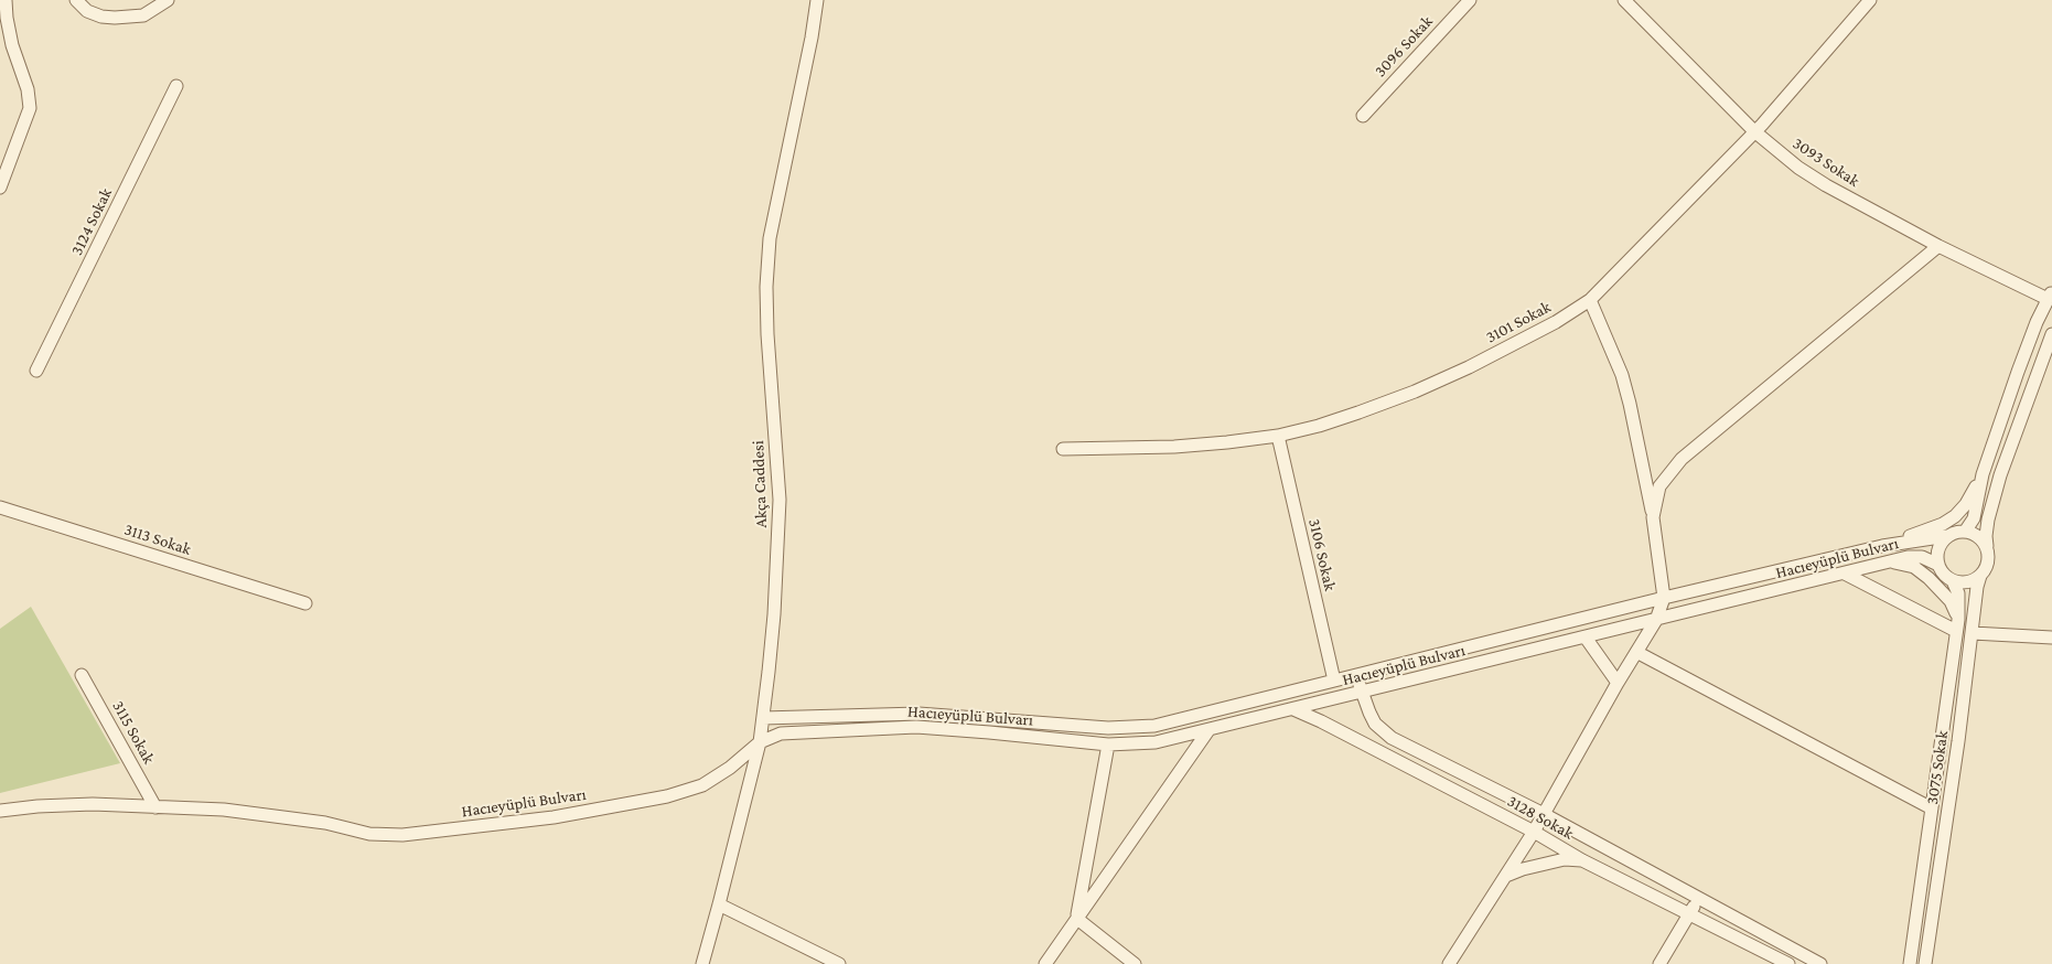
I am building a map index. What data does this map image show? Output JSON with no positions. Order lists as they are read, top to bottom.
{
  "streets": {
    "street": [
      "3096 Sokak",
      "3093 Sokak",
      "3124 Sokak",
      "3101 Sokak",
      "Akça Caddesi",
      "3113 Sokak",
      "3106 Sokak",
      "Hacıeyüplü Bulvarı",
      "3115 Sokak",
      "3075 Sokak",
      "3128 Sokak"
    ]
  },
  "crossings": [
    ["3093 Sokak", "3101 Sokak"],
    ["3101 Sokak", "3106 Sokak"],
    ["Akça Caddesi", "Hacıeyüplü Bulvarı"],
    ["3106 Sokak", "Hacıeyüplü Bulvarı"],
    ["Hacıeyüplü Bulvarı", "3115 Sokak"],
    ["Hacıeyüplü Bulvarı", "3075 Sokak"],
    ["Hacıeyüplü Bulvarı", "3128 Sokak"]
  ]
}
